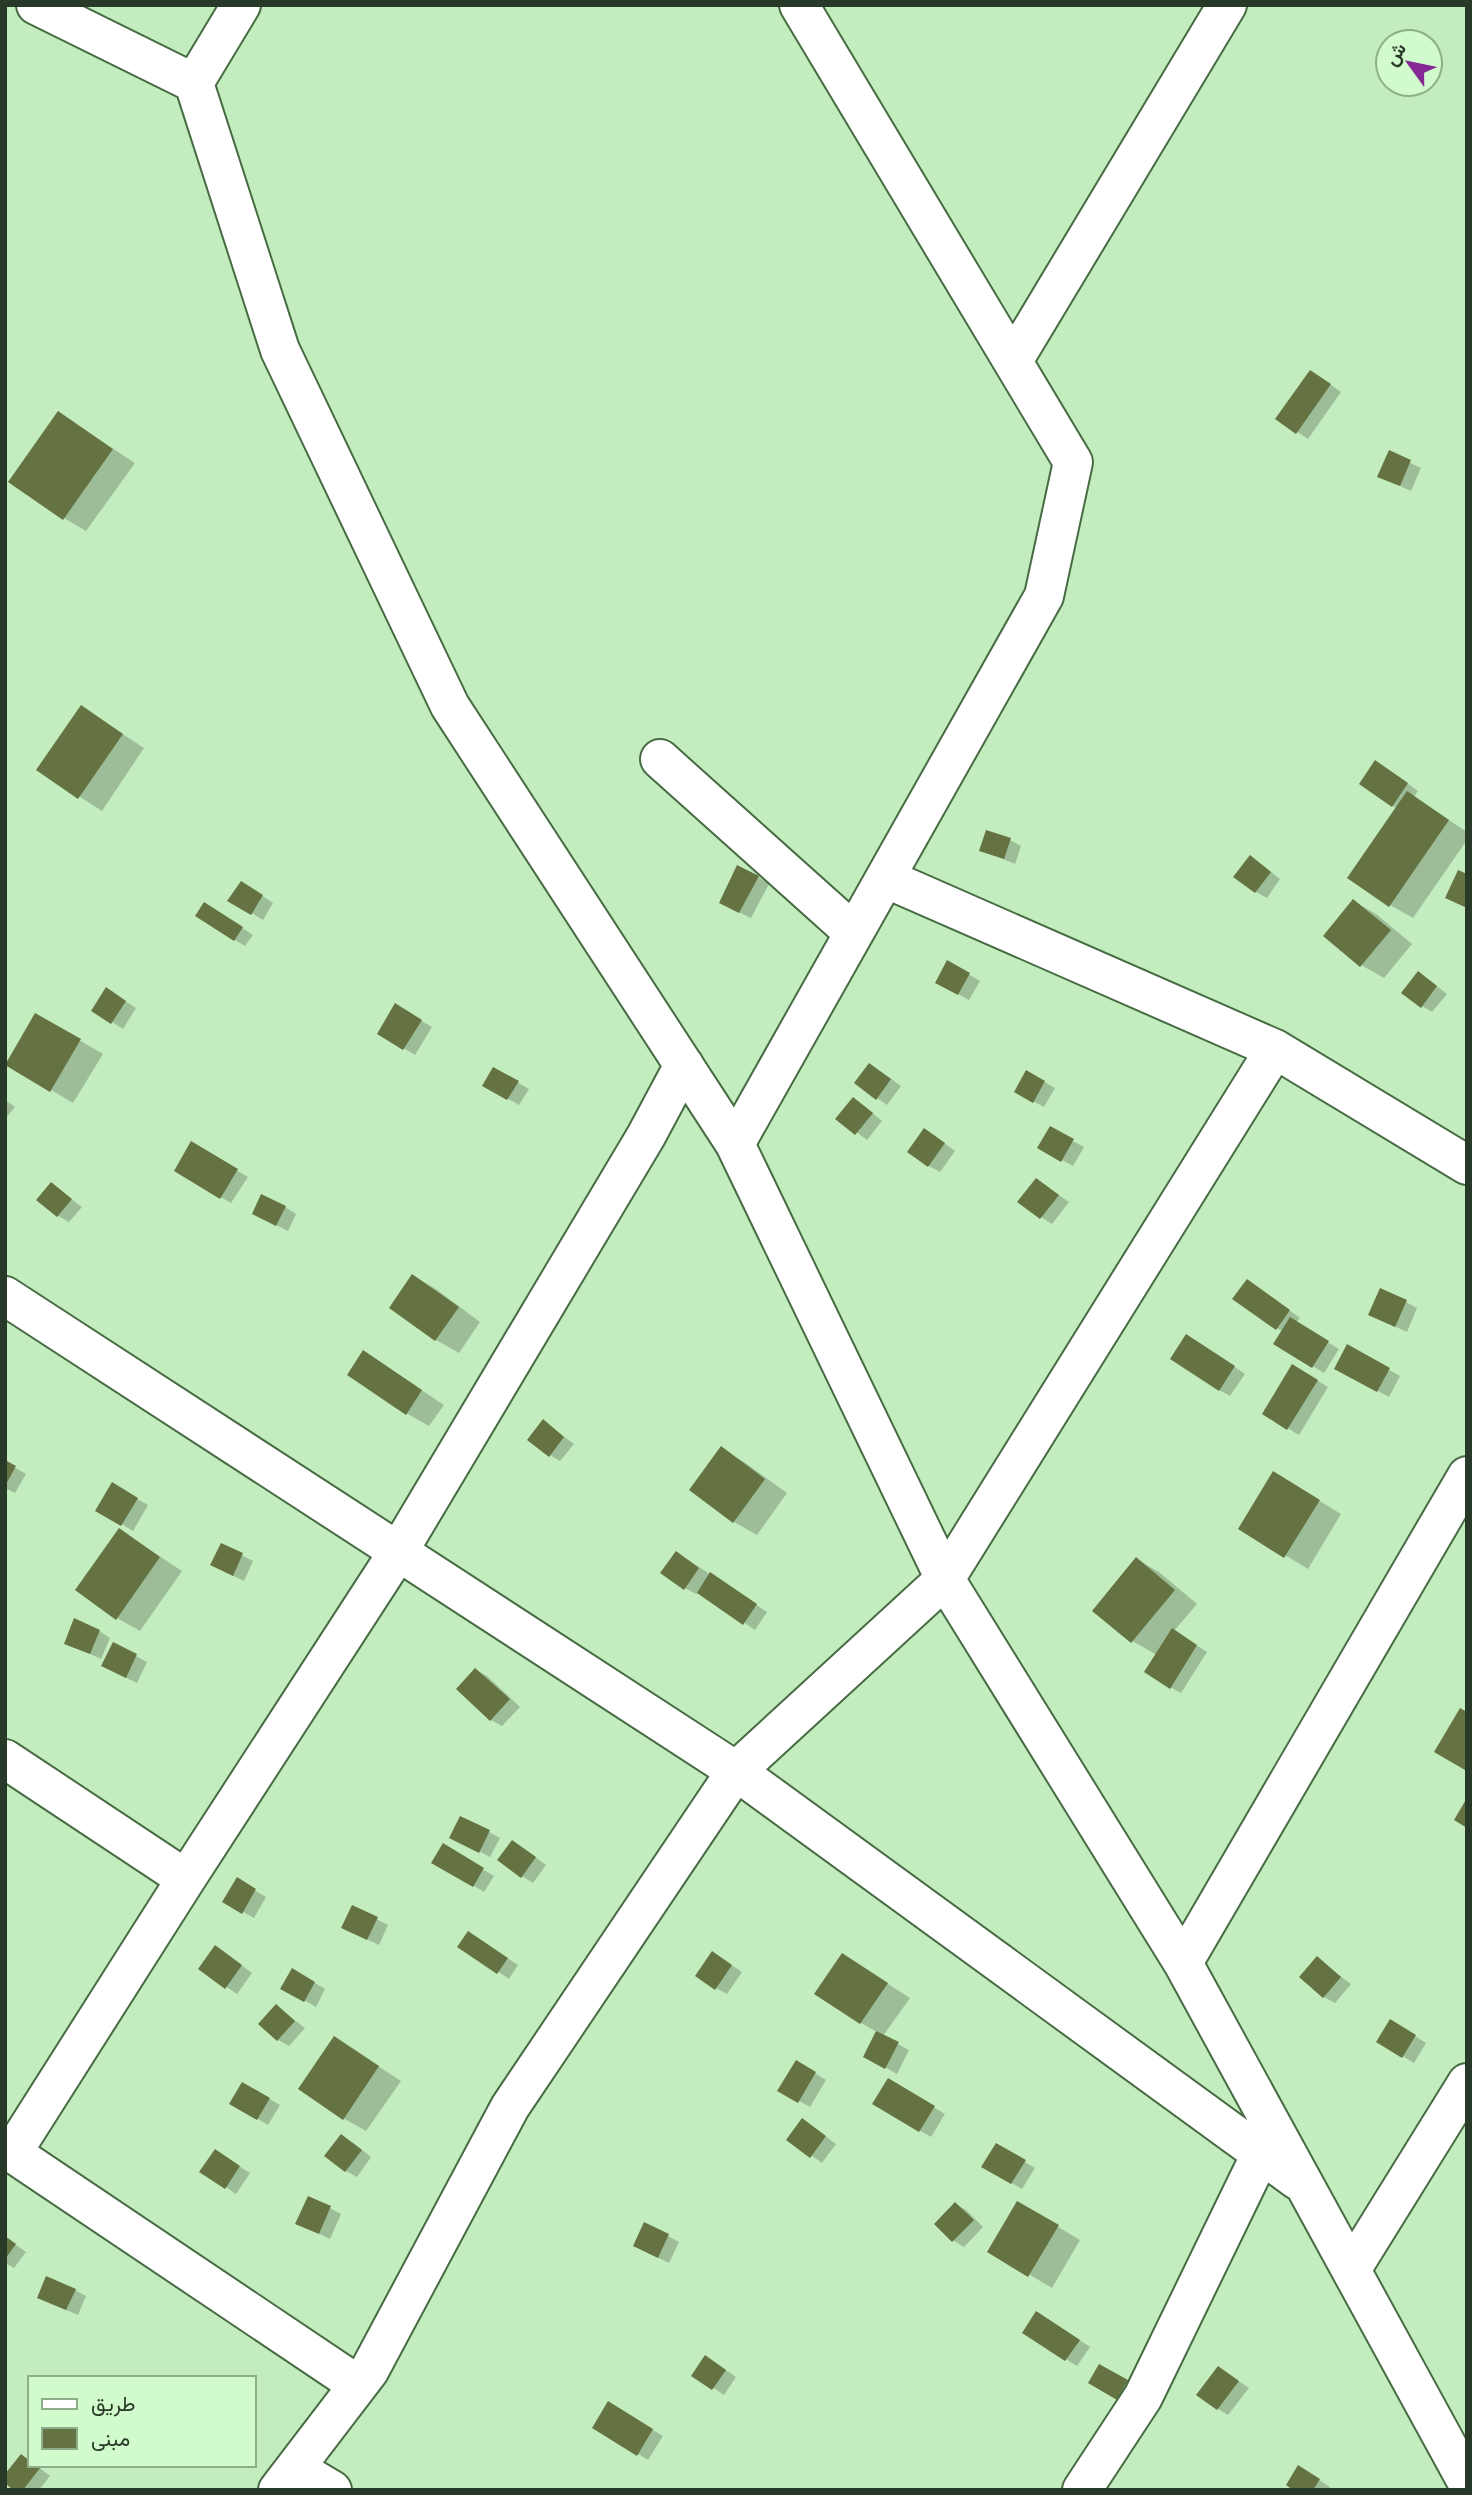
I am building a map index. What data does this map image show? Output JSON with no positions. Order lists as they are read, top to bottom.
{
  "legend": ["طريق", "مبنى"],
  "north": "top left"
}
